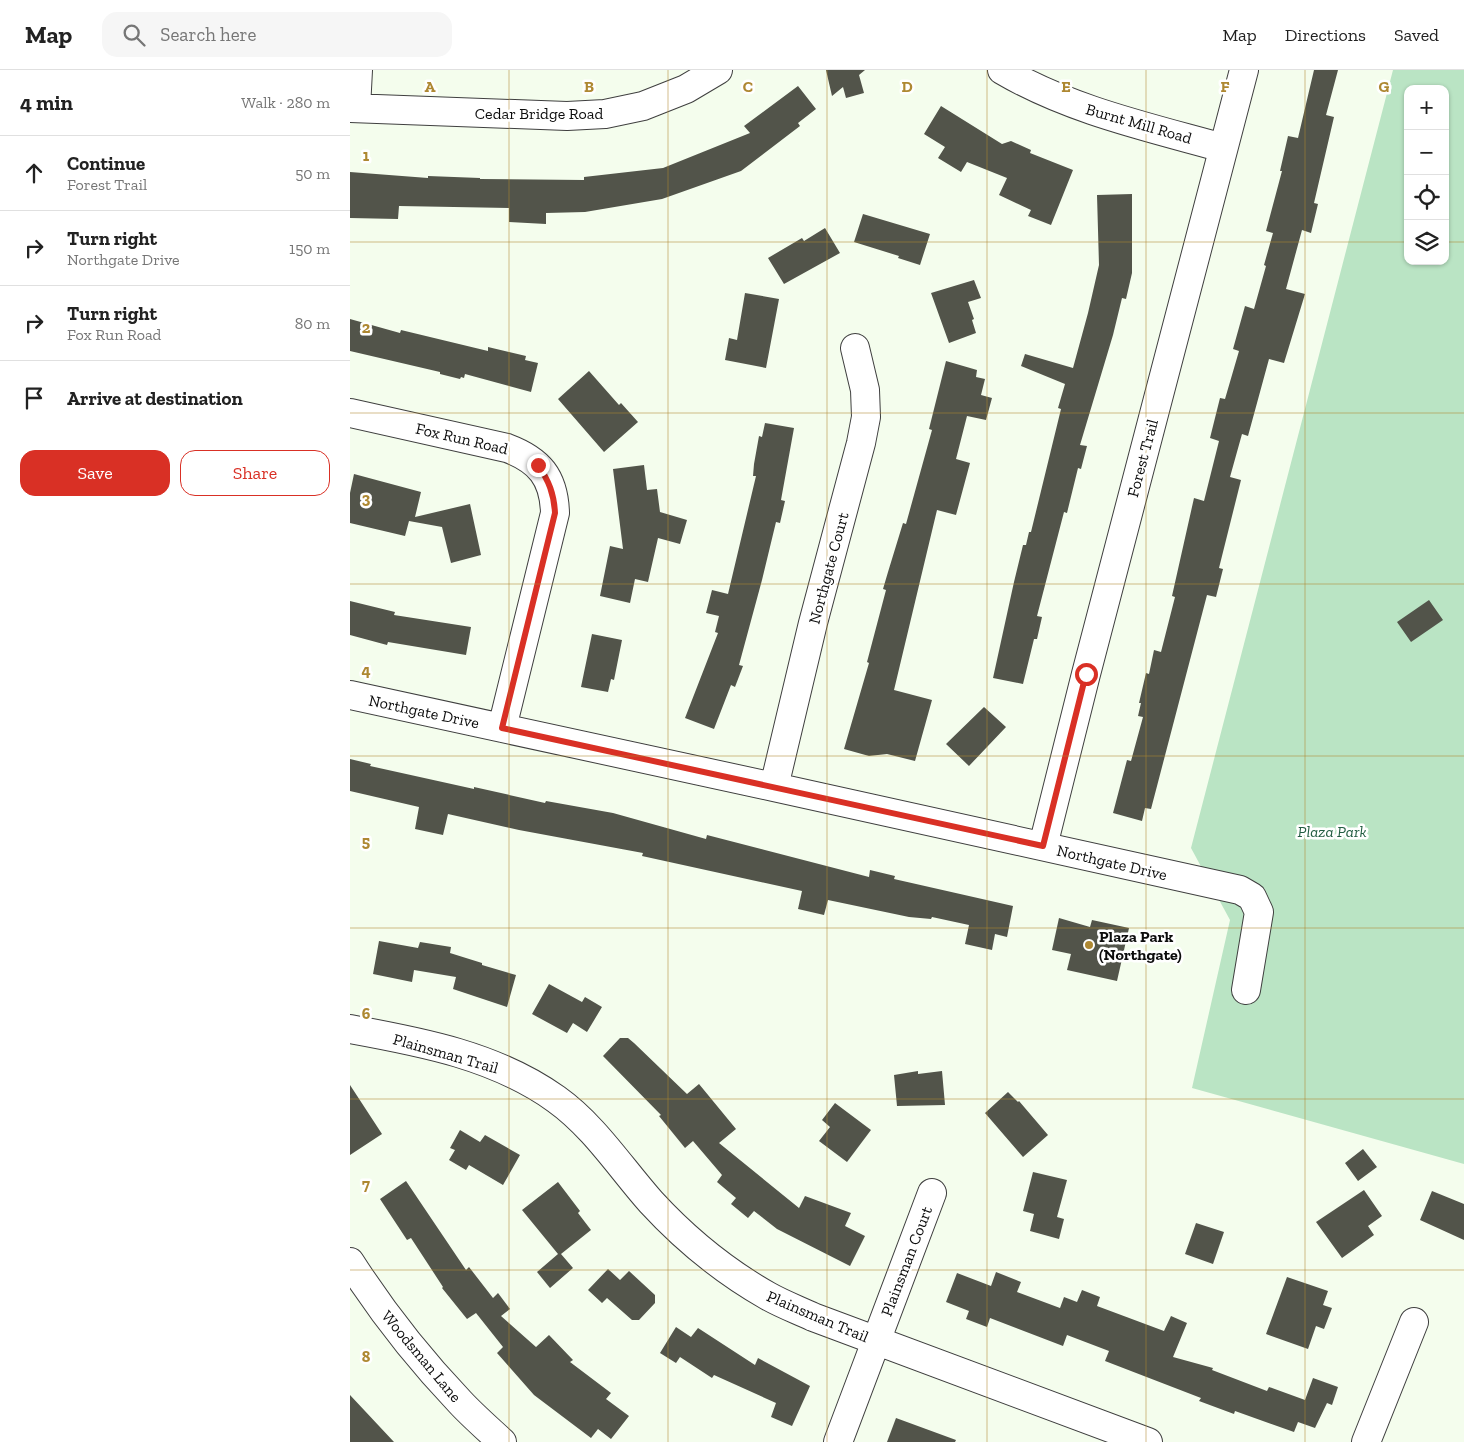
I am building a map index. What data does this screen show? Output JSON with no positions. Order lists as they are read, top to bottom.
{
  "streets": {
    "street": [
      "Cedar Bridge Road",
      "Burnt Mill Road",
      "Fox Run Road",
      "Forest Trail",
      "Northgate Court",
      "Northgate Drive",
      "Plainsman Trail",
      "Plainsman Court",
      "Woodsman Lane"
    ]
  },
  "crossings": [
    ["Burnt Mill Road", "Forest Trail"],
    ["Fox Run Road", "Northgate Drive"],
    ["Forest Trail", "Northgate Drive"],
    ["Northgate Court", "Northgate Drive"],
    ["Plainsman Trail", "Plainsman Court"]
  ],
  "parks": ["Plaza Park"],
  "places": ["Plaza Park (Northgate)"],
  "page": {
    "header": "Map",
    "search": "Search here",
    "nav": ["Map", "Directions", "Saved"],
    "heading": ["4 min", "Walk · 280 m"],
    "map_buttons": ["+", "−"],
    "list": [
      ["Continue", "Forest Trail", "50 m"],
      ["Turn right", "Northgate Drive", "150 m"],
      ["Turn right", "Fox Run Road", "80 m"],
      "Arrive at destination"
    ],
    "buttons": ["Save", "Share"]
  },
  "grid": {
    "columns": [
      "A",
      "B",
      "C",
      "D",
      "E",
      "F",
      "G"
    ],
    "rows": [
      "1",
      "2",
      "3",
      "4",
      "5",
      "6",
      "7",
      "8"
    ]
  }
}
